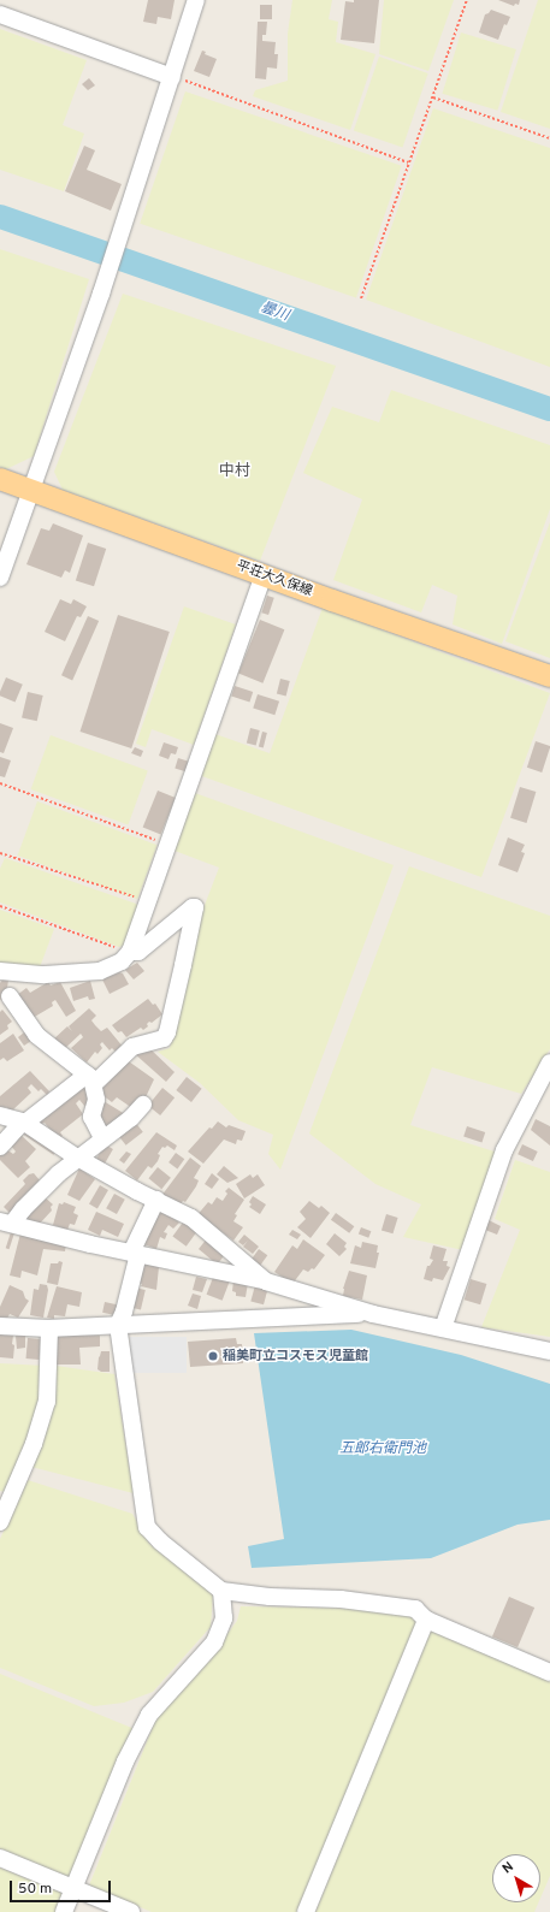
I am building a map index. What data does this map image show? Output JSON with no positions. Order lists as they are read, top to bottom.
{
  "streets": {
    "main road": ["平荘大久保線"]
  },
  "districts": ["中村"],
  "water": ["曇川", "五郎右衛門池"],
  "places": ["稲美町立コスモス児童館"],
  "scale_bar": "50 m",
  "north": "top left"
}
